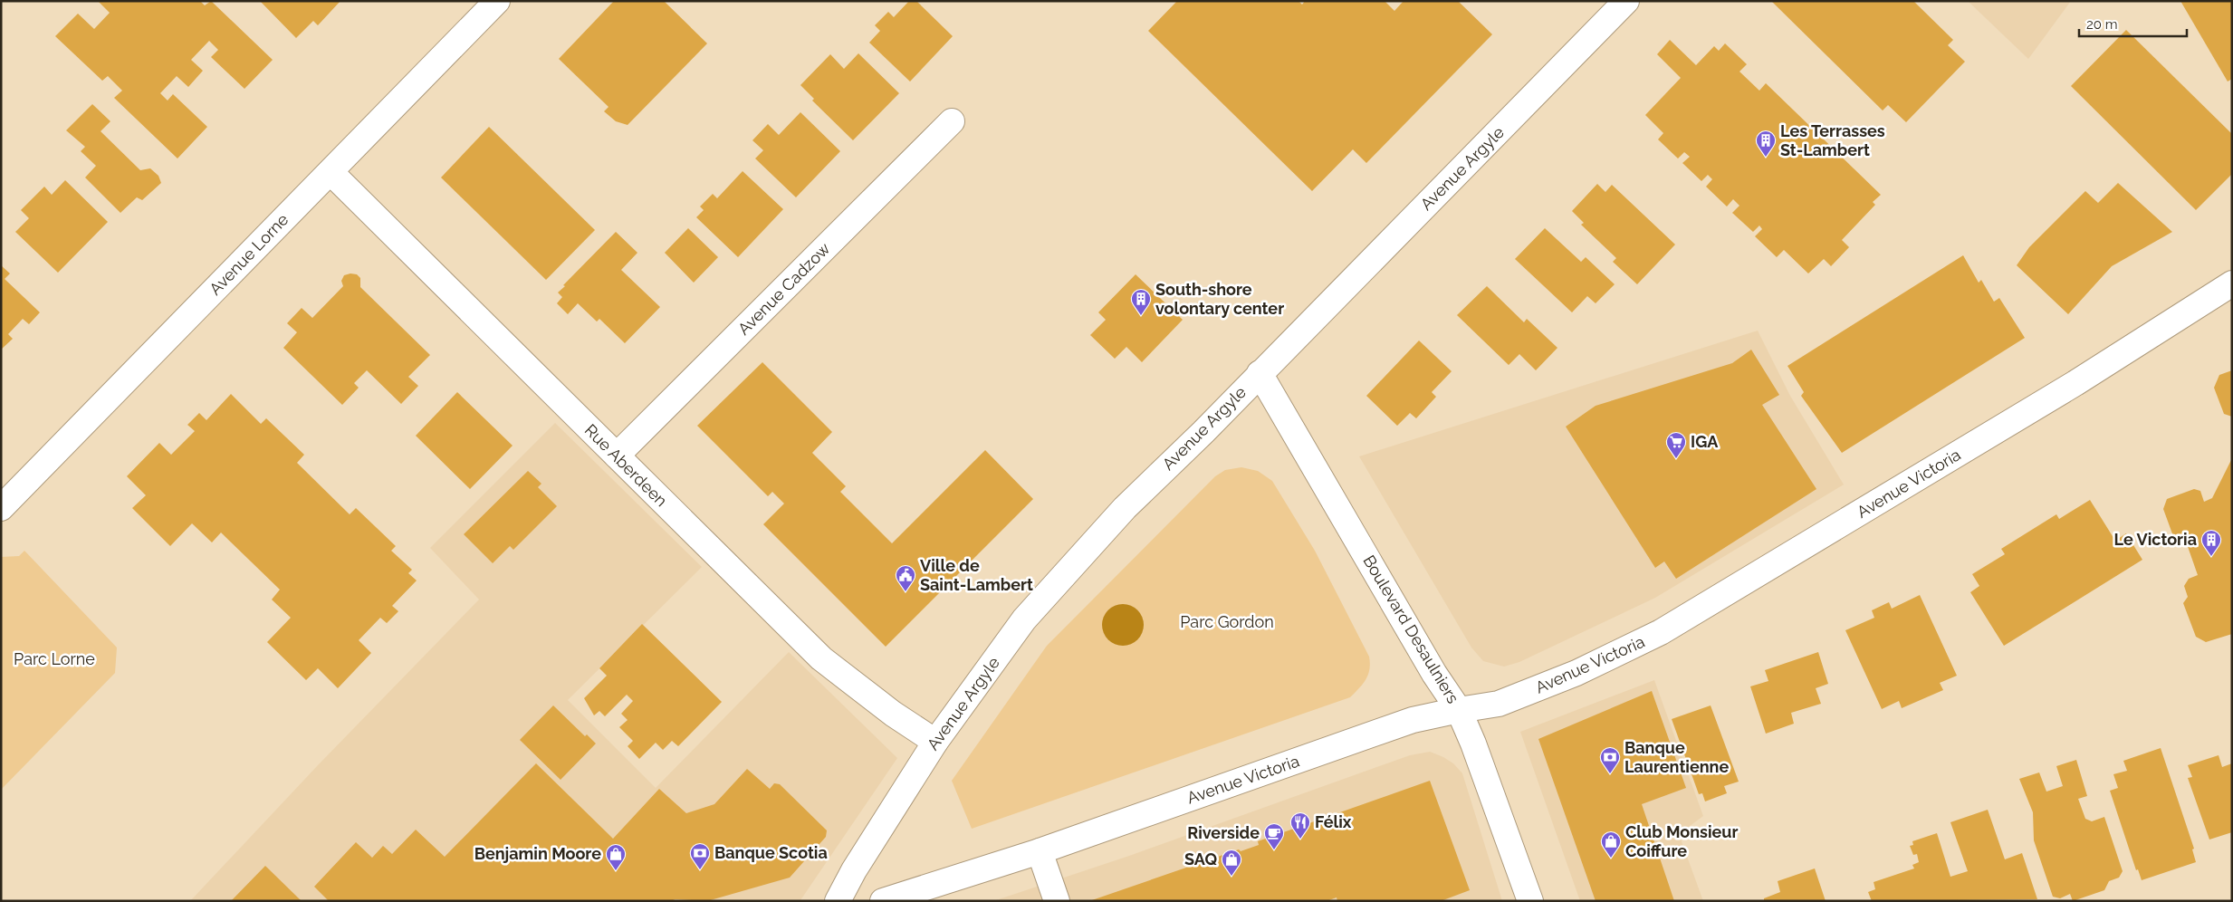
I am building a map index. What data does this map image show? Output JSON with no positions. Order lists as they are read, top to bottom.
{
  "streets": {
    "street": [
      "Avenue Argyle",
      "Avenue Lorne",
      "Avenue Cadzow",
      "Rue Aberdeen",
      "Avenue Victoria",
      "Boulevard Desaulniers"
    ]
  },
  "crossings": [
    ["Avenue Argyle", "Rue Aberdeen"],
    ["Avenue Argyle", "Boulevard Desaulniers"],
    ["Avenue Lorne", "Rue Aberdeen"],
    ["Avenue Cadzow", "Rue Aberdeen"],
    ["Avenue Victoria", "Boulevard Desaulniers"]
  ],
  "parks": ["Parc Gordon", "Parc Lorne"],
  "places": {
    "building": ["Les Terrasses St-Lambert", "South-shore volontary center", "Le Victoria"],
    "supermarket": ["IGA"],
    "public building": ["Ville de Saint-Lambert"],
    "bank": ["Banque Laurentienne", "Banque Scotia"],
    "restaurant": ["Félix"],
    "cafe": ["Riverside"],
    "shop": ["Club Monsieur Coiffure", "Benjamin Moore", "SAQ"]
  },
  "scale_bar": "20 m"
}
